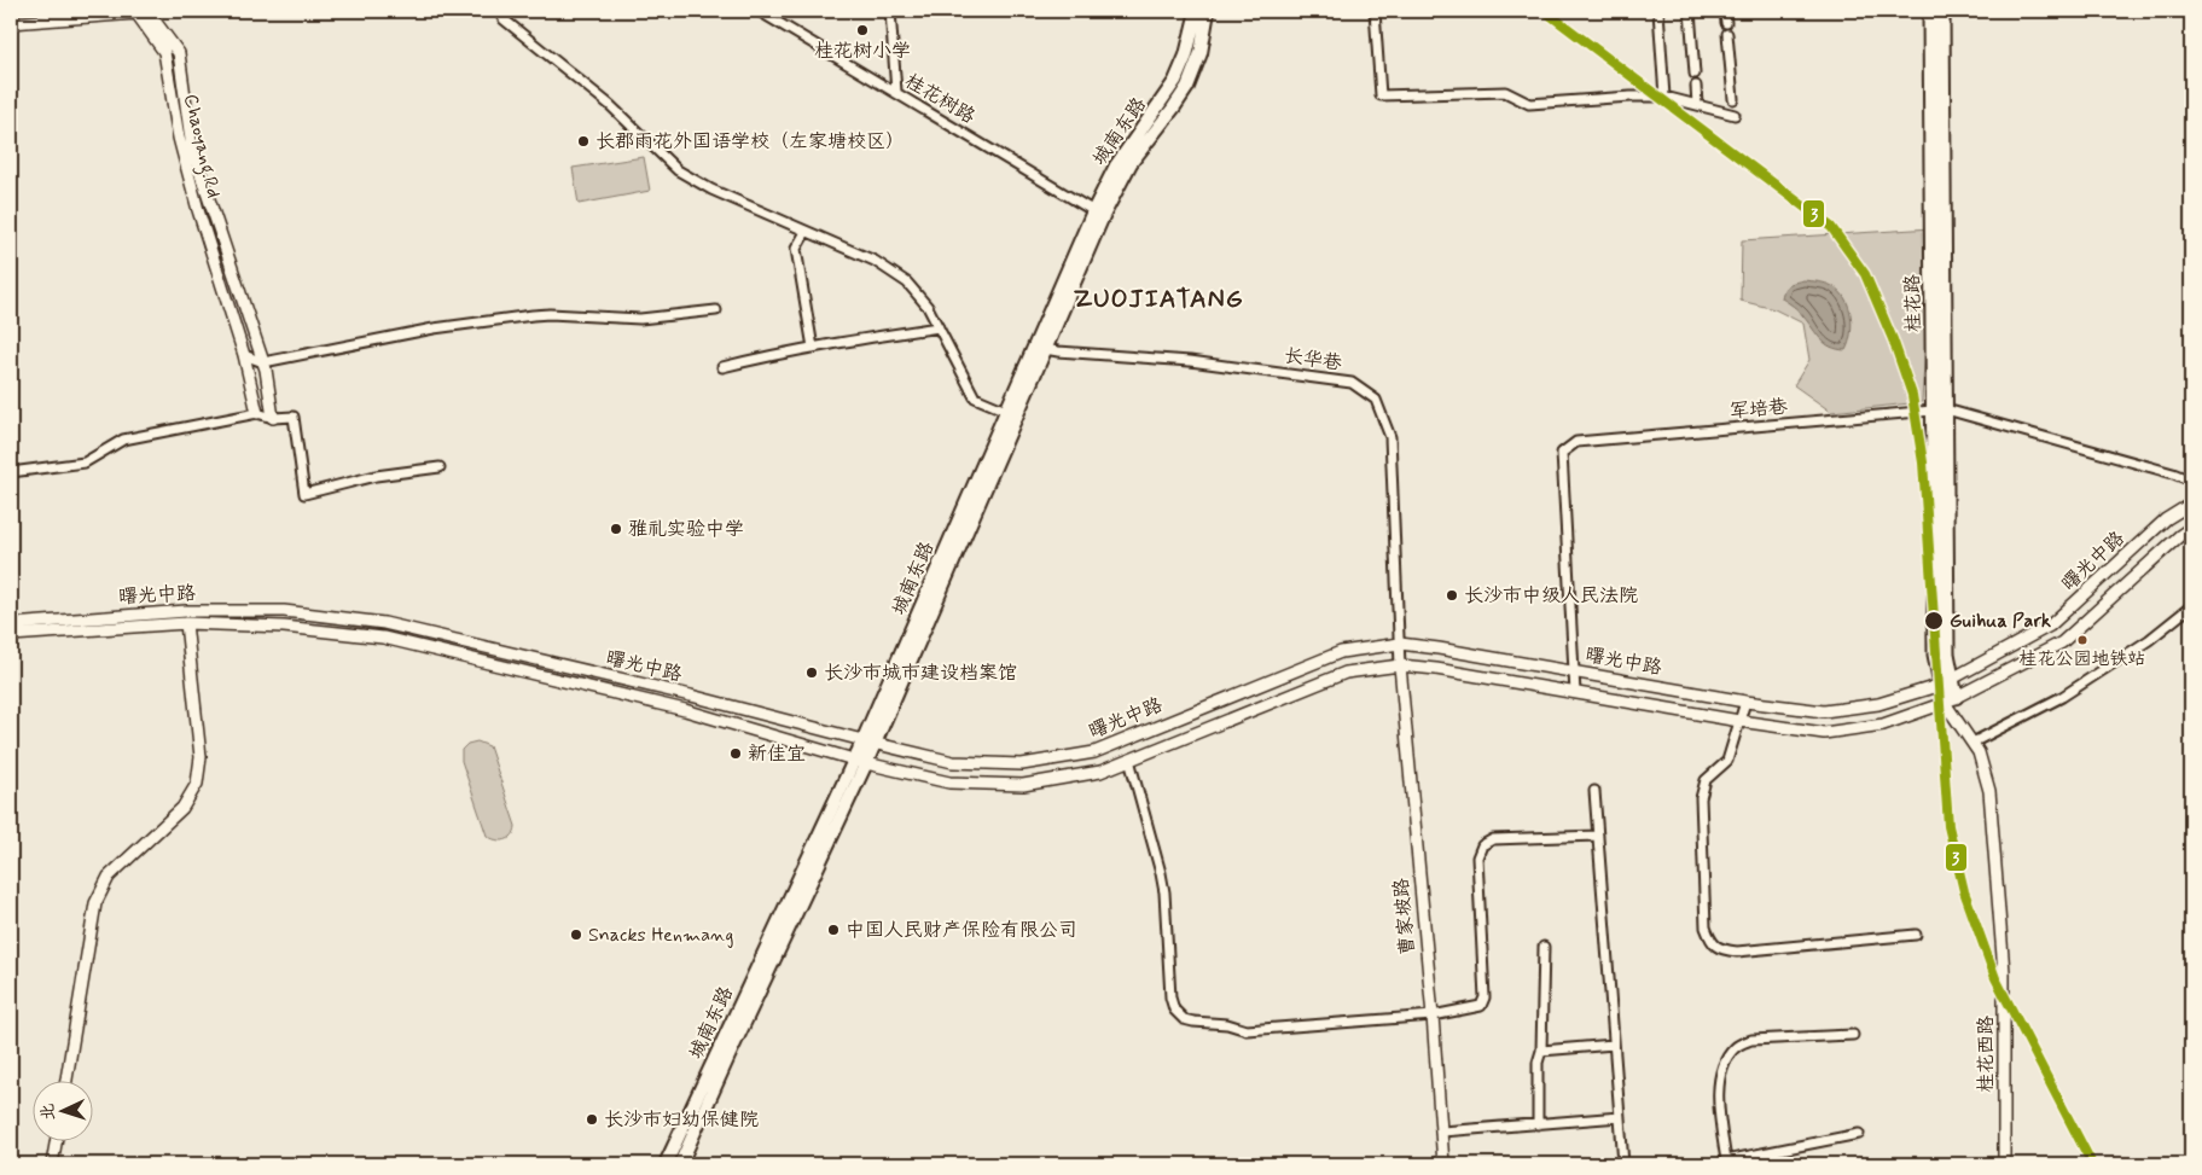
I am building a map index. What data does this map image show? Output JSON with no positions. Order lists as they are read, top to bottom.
{
  "streets": {
    "main road": ["城南东路", "桂花路"],
    "street": [
      "桂花树路",
      "Chaoyang.Rd",
      "长华巷",
      "军培巷",
      "曙光中路",
      "曹家坡路",
      "桂花西路"
    ]
  },
  "crossings": [
    ["桂花树路", "城南东路"],
    ["城南东路", "长华巷"],
    ["城南东路", "曙光中路"],
    ["桂花路", "军培巷"],
    ["桂花路", "曙光中路"],
    ["桂花路", "桂花西路"],
    ["长华巷", "曙光中路"],
    ["长华巷", "曹家坡路"],
    ["军培巷", "曙光中路"],
    ["曙光中路", "曹家坡路"],
    ["曙光中路", "桂花西路"]
  ],
  "districts": ["ZUOJIATANG"],
  "places": [
    "桂花树小学",
    "长郡雨花外国语学校（左家塘校区）",
    "雅礼实验中学",
    "长沙市中级人民法院",
    "Guihua Park",
    "桂花公园地铁站",
    "长沙市城市建设档案馆",
    "新佳宜",
    "中国人民财产保险有限公司",
    "Snacks Henmang",
    "长沙市妇幼保健院"
  ],
  "lines": ["transit line 3"],
  "north": "left"
}
